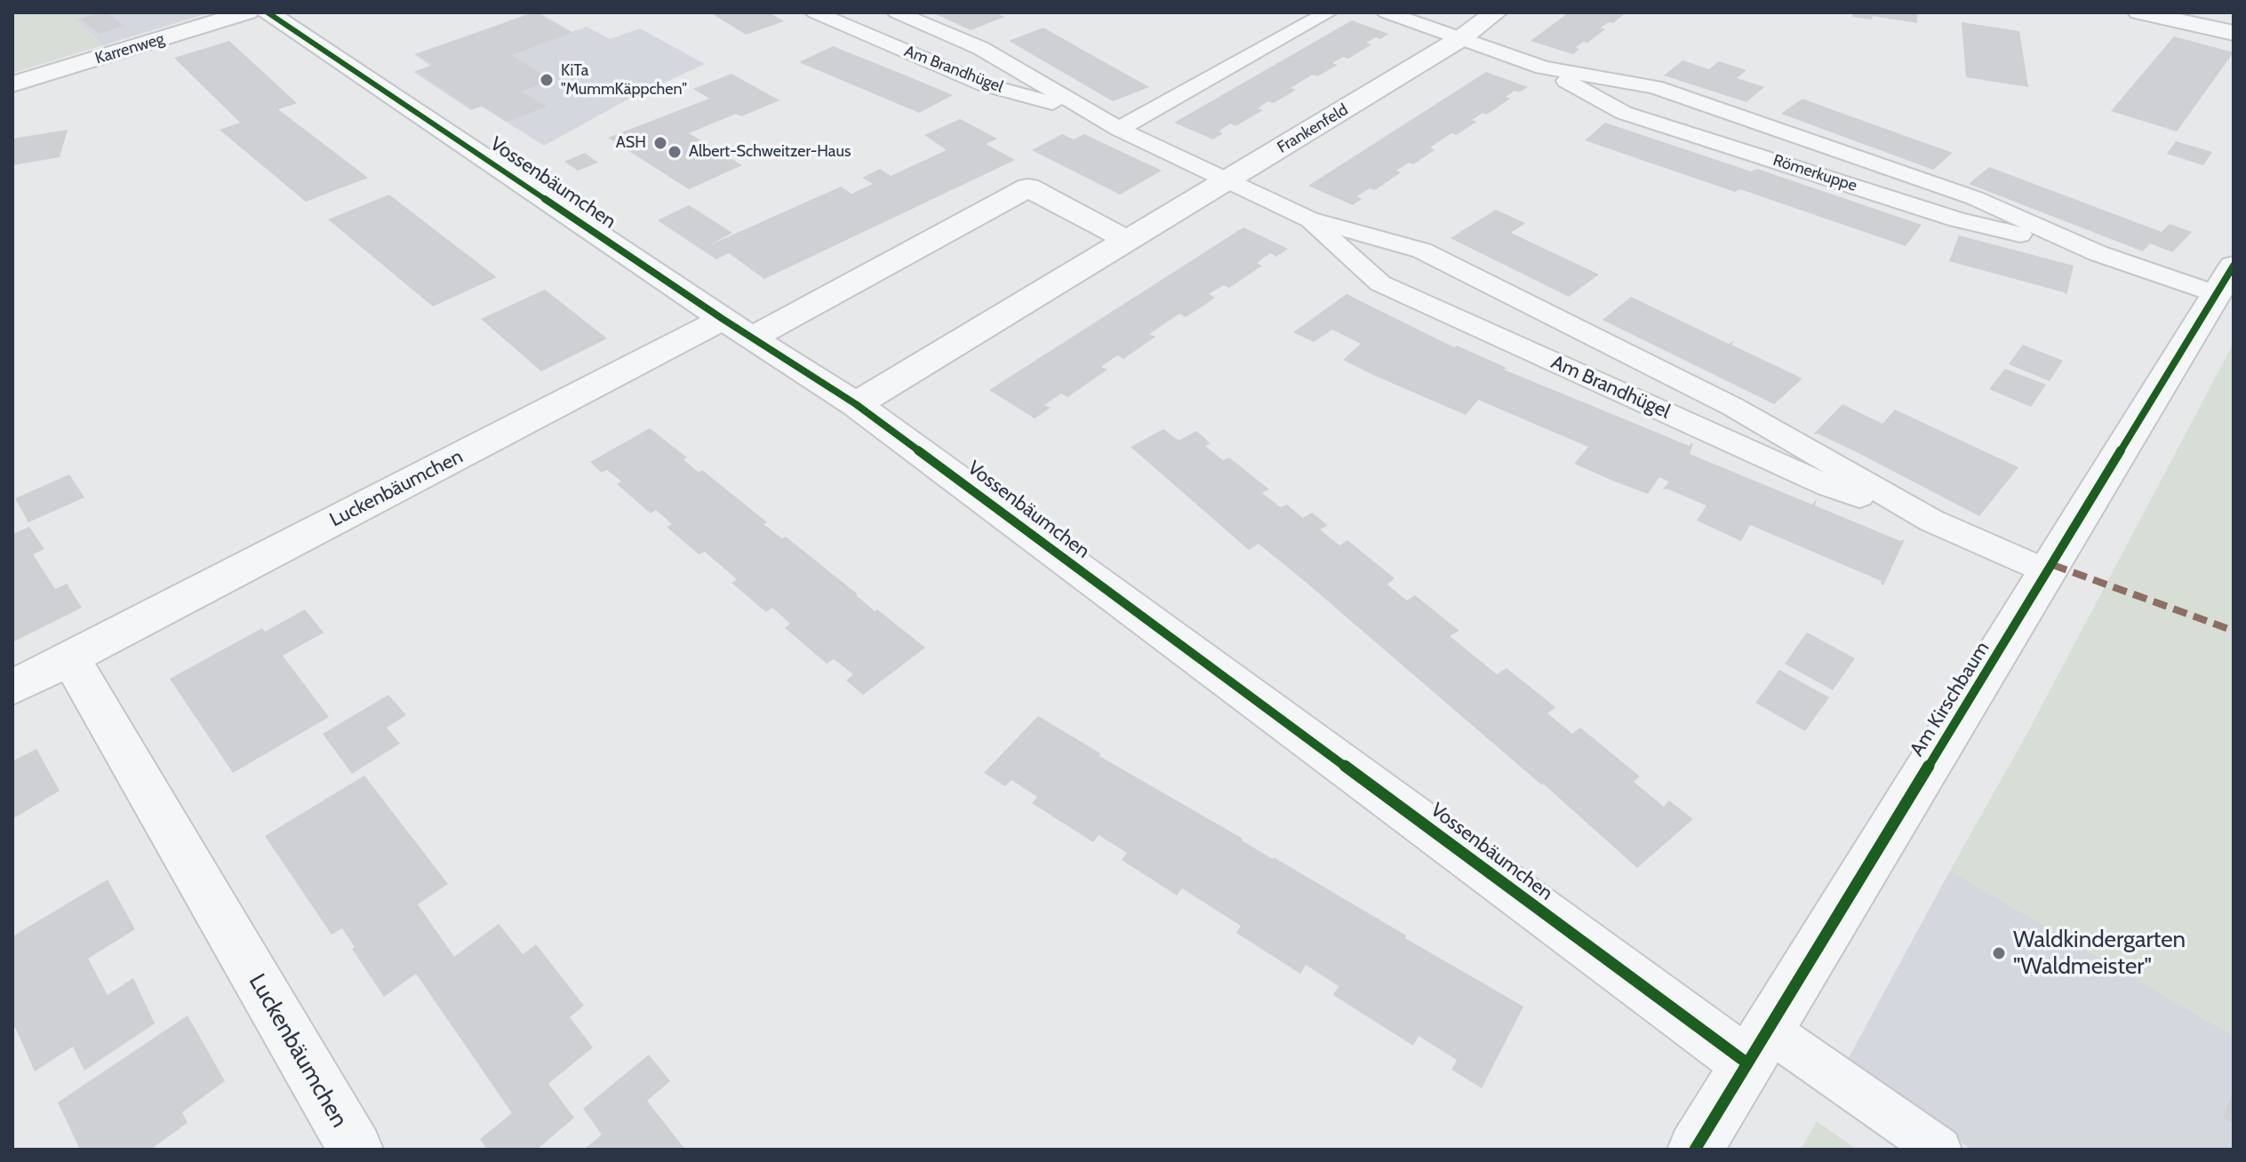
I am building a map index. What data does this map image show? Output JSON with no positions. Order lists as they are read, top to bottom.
{
  "streets": {
    "street": [
      "Karrenweg",
      "Frankenfeld",
      "Vossenbäumchen",
      "Luckenbäumchen",
      "Am Kirschbaum"
    ],
    "lane": ["Am Brandhügel", "Römerkuppe"]
  },
  "crossings": [
    ["Am Brandhügel", "Frankenfeld"],
    ["Am Brandhügel", "Am Kirschbaum"],
    ["Frankenfeld", "Römerkuppe"],
    ["Frankenfeld", "Vossenbäumchen"],
    ["Römerkuppe", "Am Kirschbaum"],
    ["Vossenbäumchen", "Luckenbäumchen"],
    ["Vossenbäumchen", "Am Kirschbaum"]
  ],
  "places": [
    "KiTa \"MummKäppchen\"",
    "ASH",
    "Albert-Schweitzer-Haus",
    "Waldkindergarten \"Waldmeister\""
  ]
}
